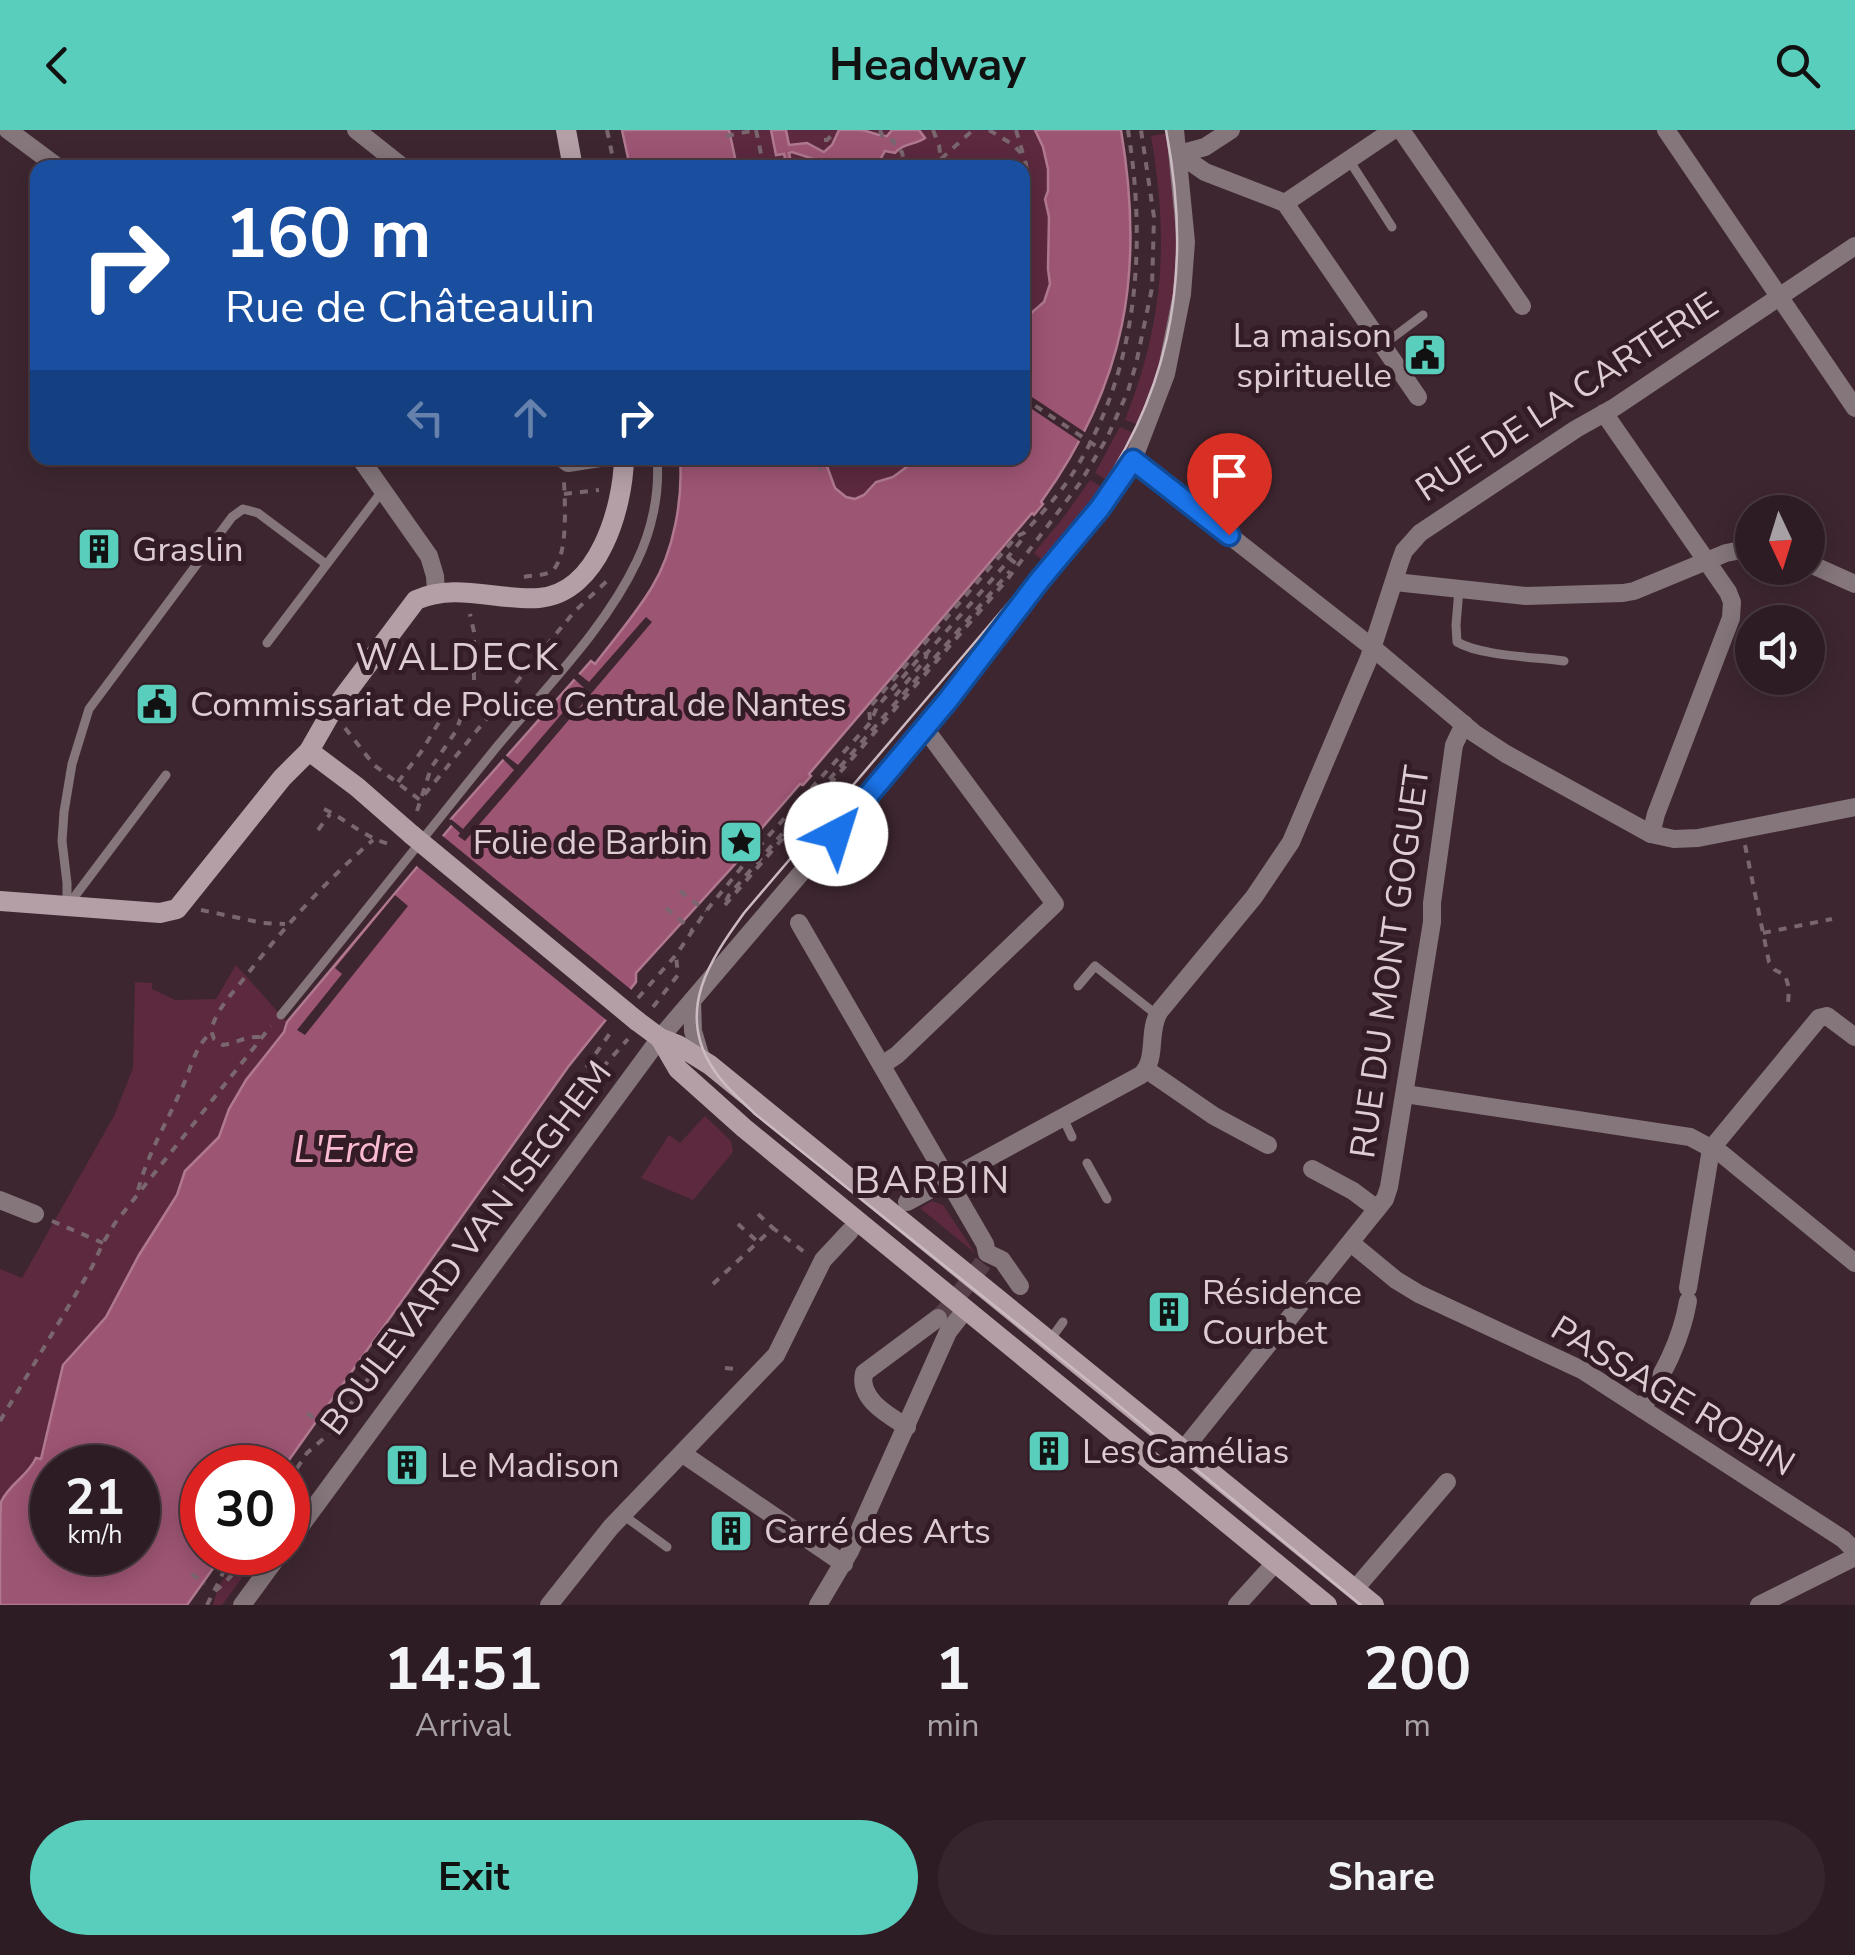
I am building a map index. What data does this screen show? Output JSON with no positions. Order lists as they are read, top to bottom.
{
  "streets": {
    "street": [
      "RUE DE LA CARTERIE",
      "RUE DU MONT GOGUET",
      "BOULEVARD VAN ISEGHEM",
      "PASSAGE ROBIN"
    ]
  },
  "districts": ["WALDECK", "BARBIN"],
  "water": ["L'Erdre"],
  "places": {
    "public building": ["La maison spirituelle", "Commissariat de Police Central de Nantes"],
    "building": [
      "Graslin",
      "Résidence Courbet",
      "Les Camélias",
      "Le Madison",
      "Carré des Arts"
    ],
    "place": ["Folie de Barbin"]
  },
  "north": "bottom",
  "page": {
    "header": "Headway",
    "turn": ["160 m", "Rue de Châteaulin"],
    "speed": "21 km/h",
    "limit": "30",
    "eta": [
      "14:51",
      "Arrival",
      "1",
      "min",
      "200",
      "m"
    ],
    "buttons": ["Exit", "Share"]
  }
}
